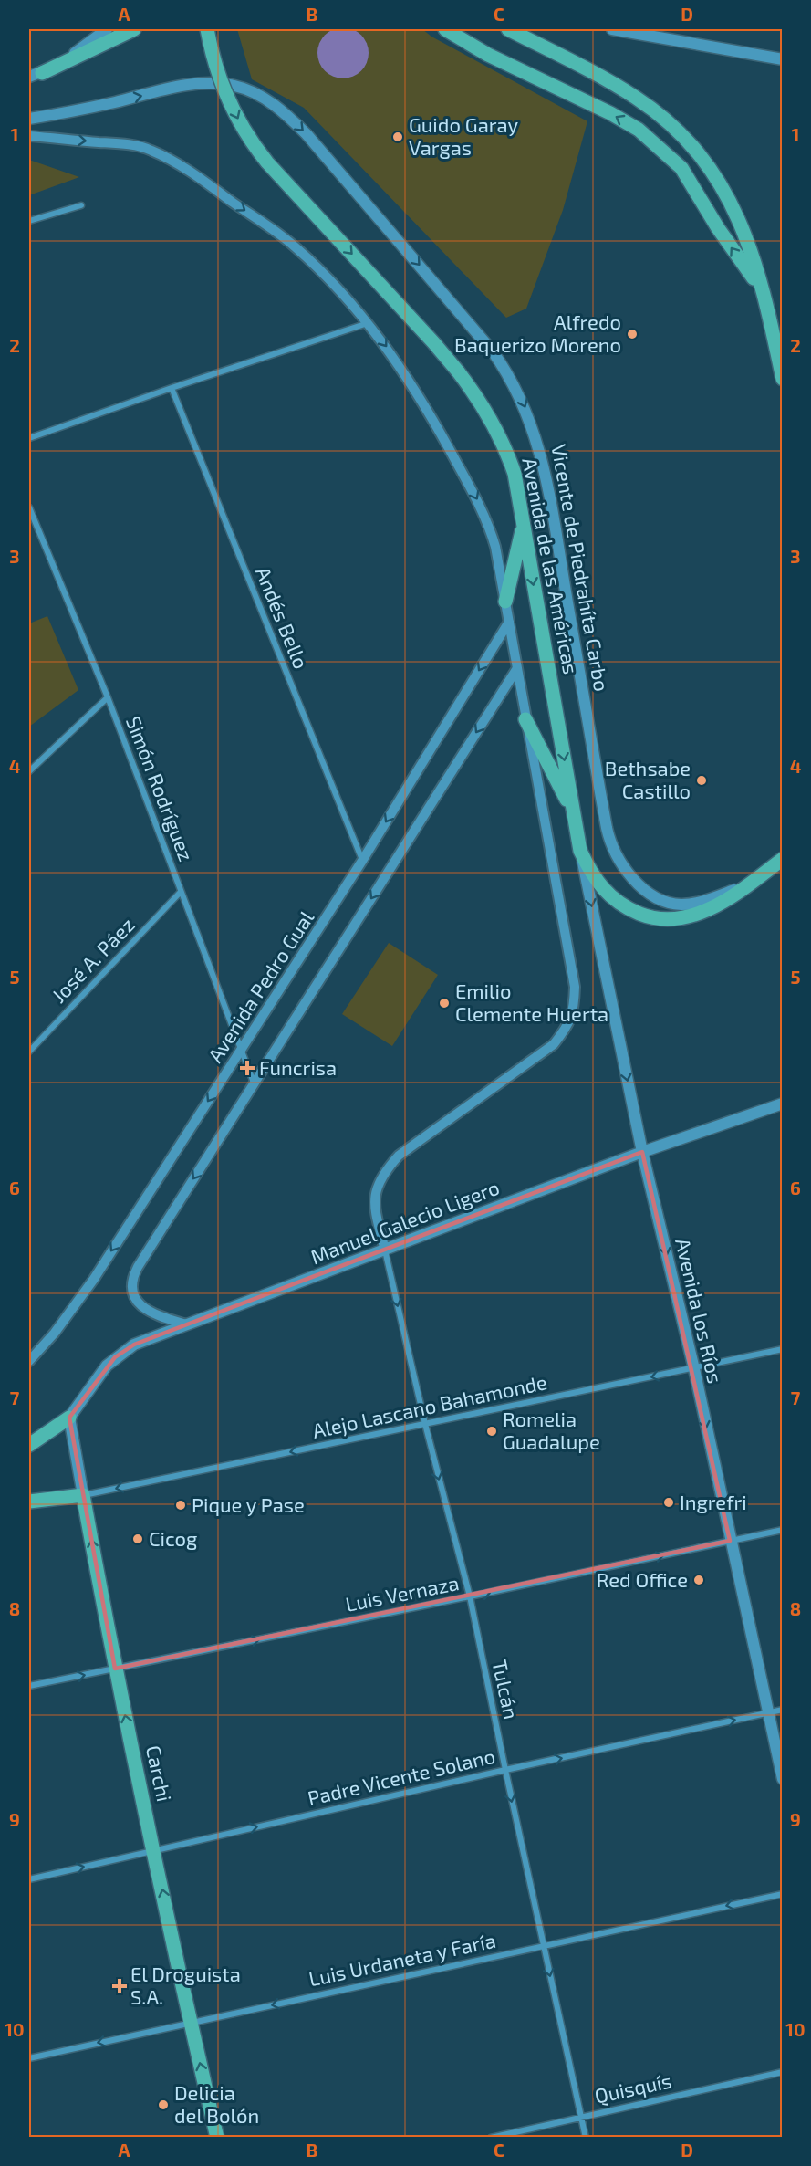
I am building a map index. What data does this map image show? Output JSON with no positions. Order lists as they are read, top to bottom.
{
  "streets": {
    "main road": [
      "Avenida de las Américas",
      "Vicente de Piedrahíta Carbo",
      "Manuel Galecio Ligero",
      "Avenida los Ríos",
      "Carchi"
    ],
    "street": [
      "Andés Bello",
      "Simón Rodríguez",
      "José A. Páez",
      "Avenida Pedro Gual",
      "Alejo Lascano Bahamonde",
      "Luis Vernaza",
      "Tulcán",
      "Padre Vicente Solano",
      "Luis Urdaneta y Faría",
      "Quisquís"
    ]
  },
  "crossings": [
    ["Avenida de las Américas", "Vicente de Piedrahíta Carbo"],
    ["Avenida de las Américas", "Avenida los Ríos"],
    ["Andés Bello", "Avenida Pedro Gual"],
    ["Simón Rodríguez", "José A. Páez"],
    ["Simón Rodríguez", "Avenida Pedro Gual"],
    ["Manuel Galecio Ligero", "Avenida los Ríos"],
    ["Manuel Galecio Ligero", "Tulcán"],
    ["Manuel Galecio Ligero", "Carchi"],
    ["Avenida los Ríos", "Alejo Lascano Bahamonde"],
    ["Avenida los Ríos", "Luis Vernaza"],
    ["Avenida los Ríos", "Padre Vicente Solano"],
    ["Alejo Lascano Bahamonde", "Tulcán"],
    ["Alejo Lascano Bahamonde", "Carchi"],
    ["Luis Vernaza", "Tulcán"],
    ["Luis Vernaza", "Carchi"],
    ["Tulcán", "Padre Vicente Solano"],
    ["Tulcán", "Luis Urdaneta y Faría"],
    ["Tulcán", "Quisquís"],
    ["Carchi", "Padre Vicente Solano"],
    ["Carchi", "Luis Urdaneta y Faría"]
  ],
  "one_way": [
    "Avenida de las Américas",
    "Vicente de Piedrahíta Carbo",
    "Avenida los Ríos",
    "Alejo Lascano Bahamonde",
    "Luis Vernaza",
    "Tulcán",
    "Carchi",
    "Padre Vicente Solano",
    "Luis Urdaneta y Faría"
  ],
  "places": {
    "other": [
      "Guido Garay Vargas",
      "Alfredo Baquerizo Moreno",
      "Bethsabe Castillo",
      "Emilio Clemente Huerta",
      "Romelia Guadalupe",
      "Ingrefri",
      "Pique y Pase",
      "Cicog",
      "Red Office",
      "Delicia del Bolón"
    ],
    "health": ["Funcrisa", "El Droguista S.A."]
  },
  "grid": {
    "columns": [
      "A",
      "B",
      "C",
      "D"
    ],
    "rows": [
      "1",
      "2",
      "3",
      "4",
      "5",
      "6",
      "7",
      "8",
      "9",
      "10"
    ]
  }
}
